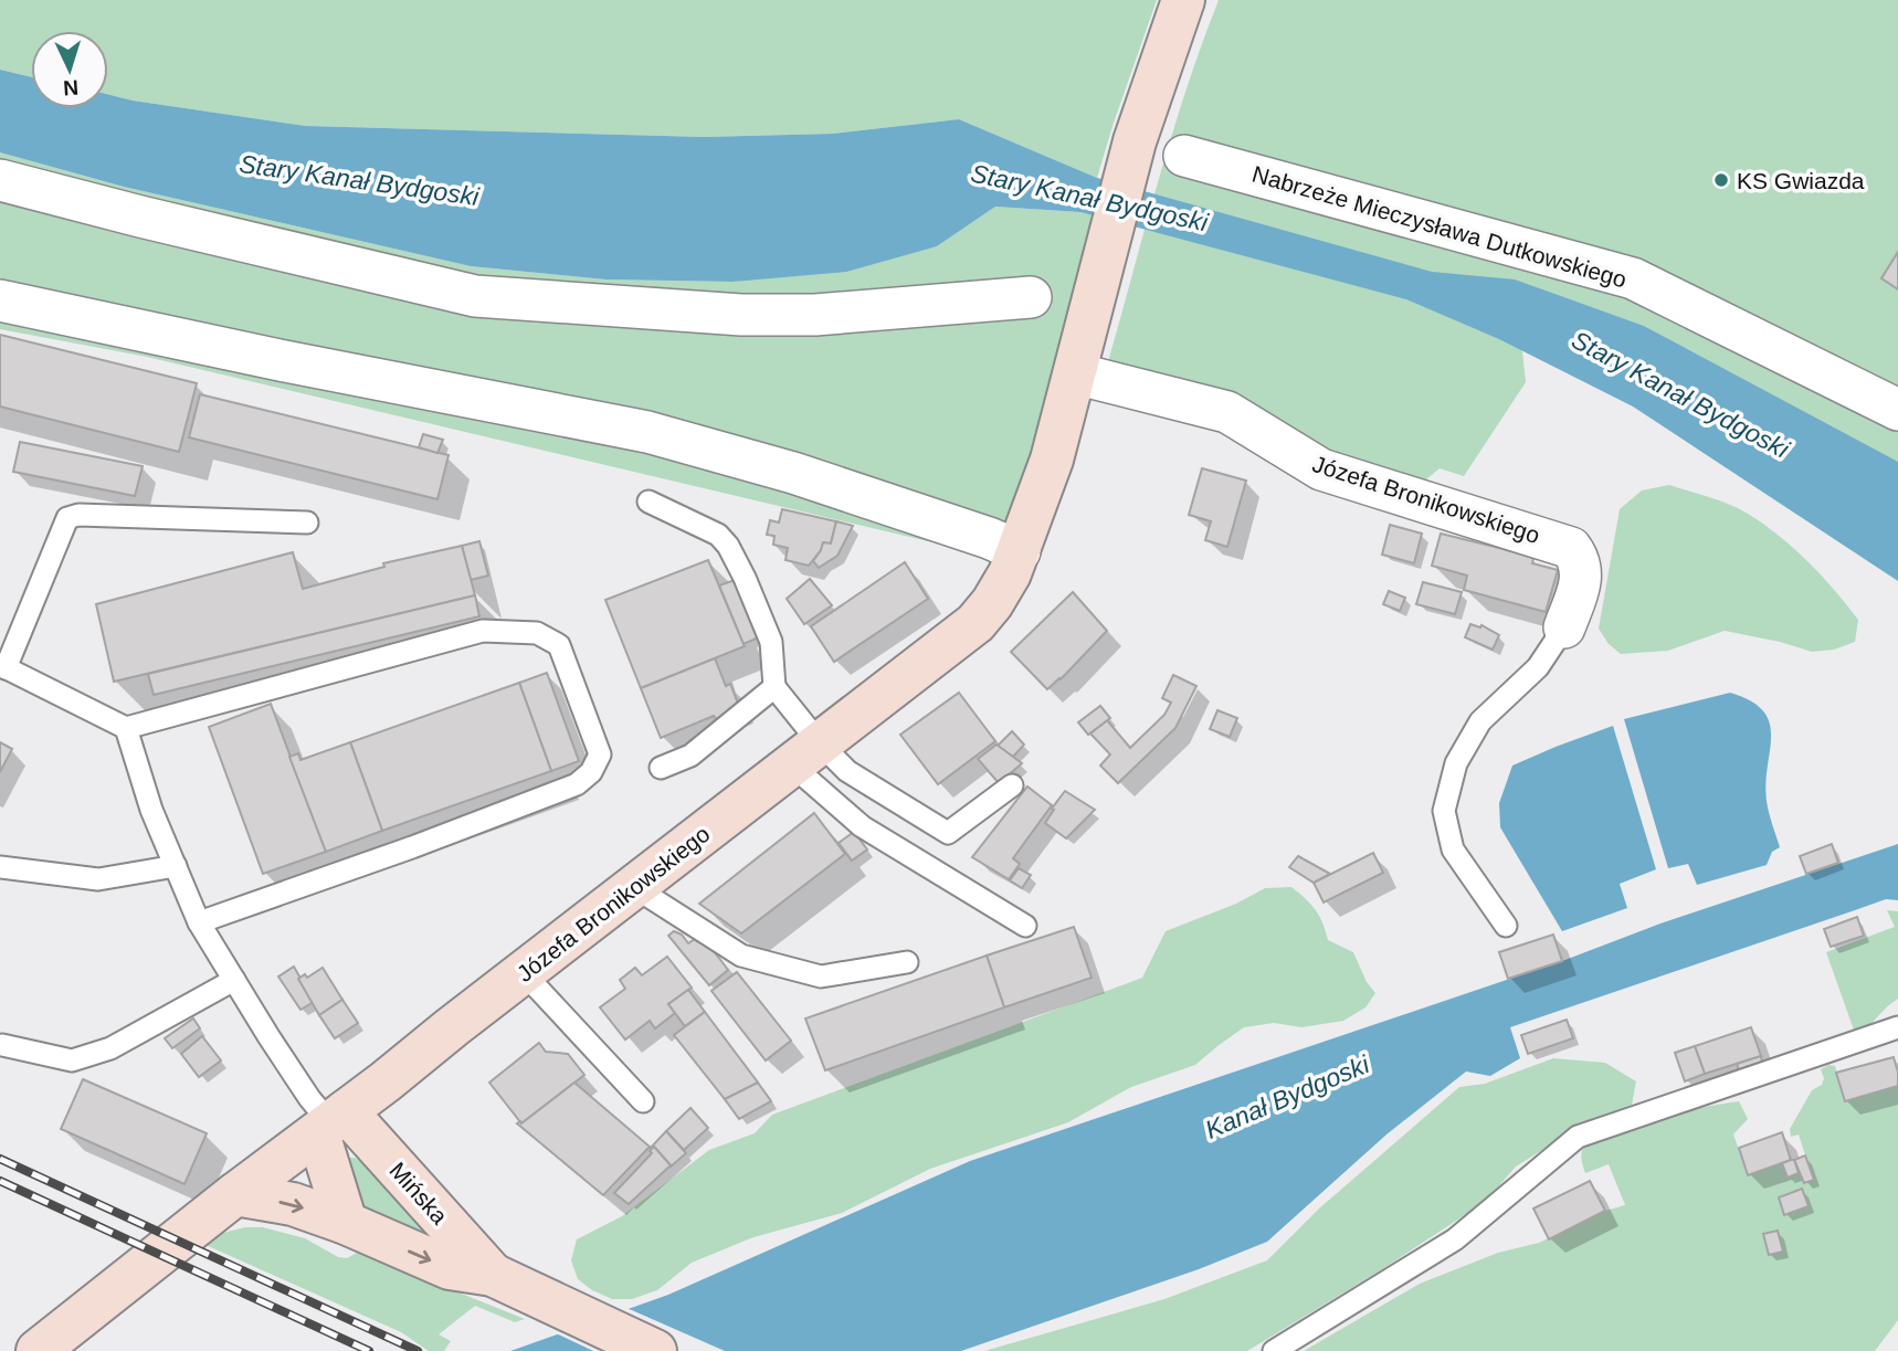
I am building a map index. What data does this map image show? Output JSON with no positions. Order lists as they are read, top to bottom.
{
  "streets": {
    "street": ["Nabrzeże Mieczysława Dutkowskiego", "Józefa Bronikowskiego", "Mińska"]
  },
  "crossings": [
    ["Józefa Bronikowskiego", "Mińska"]
  ],
  "water": ["Stary Kanał Bydgoski", "Kanał Bydgoski"],
  "places": ["KS Gwiazda"],
  "north": "bottom"
}
